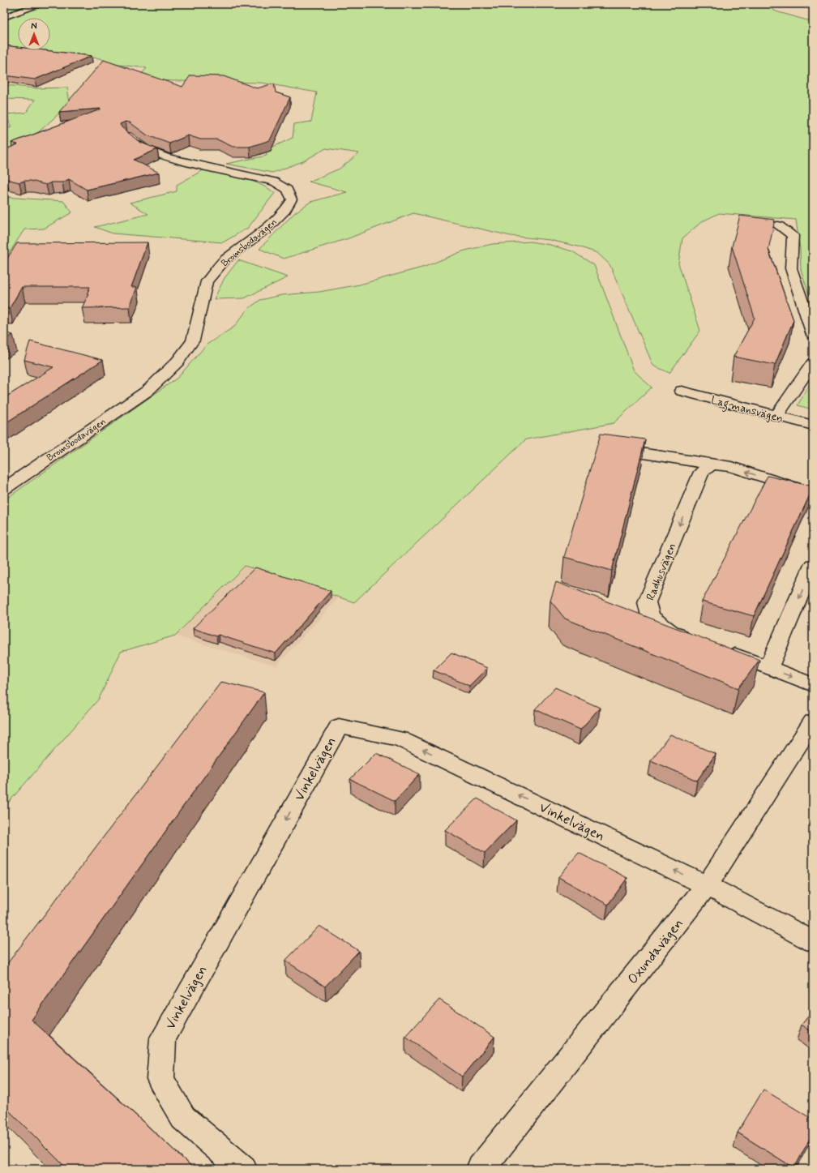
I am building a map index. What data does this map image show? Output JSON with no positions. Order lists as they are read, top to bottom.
{
  "streets": {
    "street": [
      "Bromsbodavägen",
      "Lagmansvägen",
      "Radhusvägen",
      "Vinkelvägen",
      "Oxundavägen"
    ]
  },
  "crossings": [
    ["Vinkelvägen", "Oxundavägen"]
  ],
  "one_way": ["Radhusvägen"],
  "north": "top"
}
